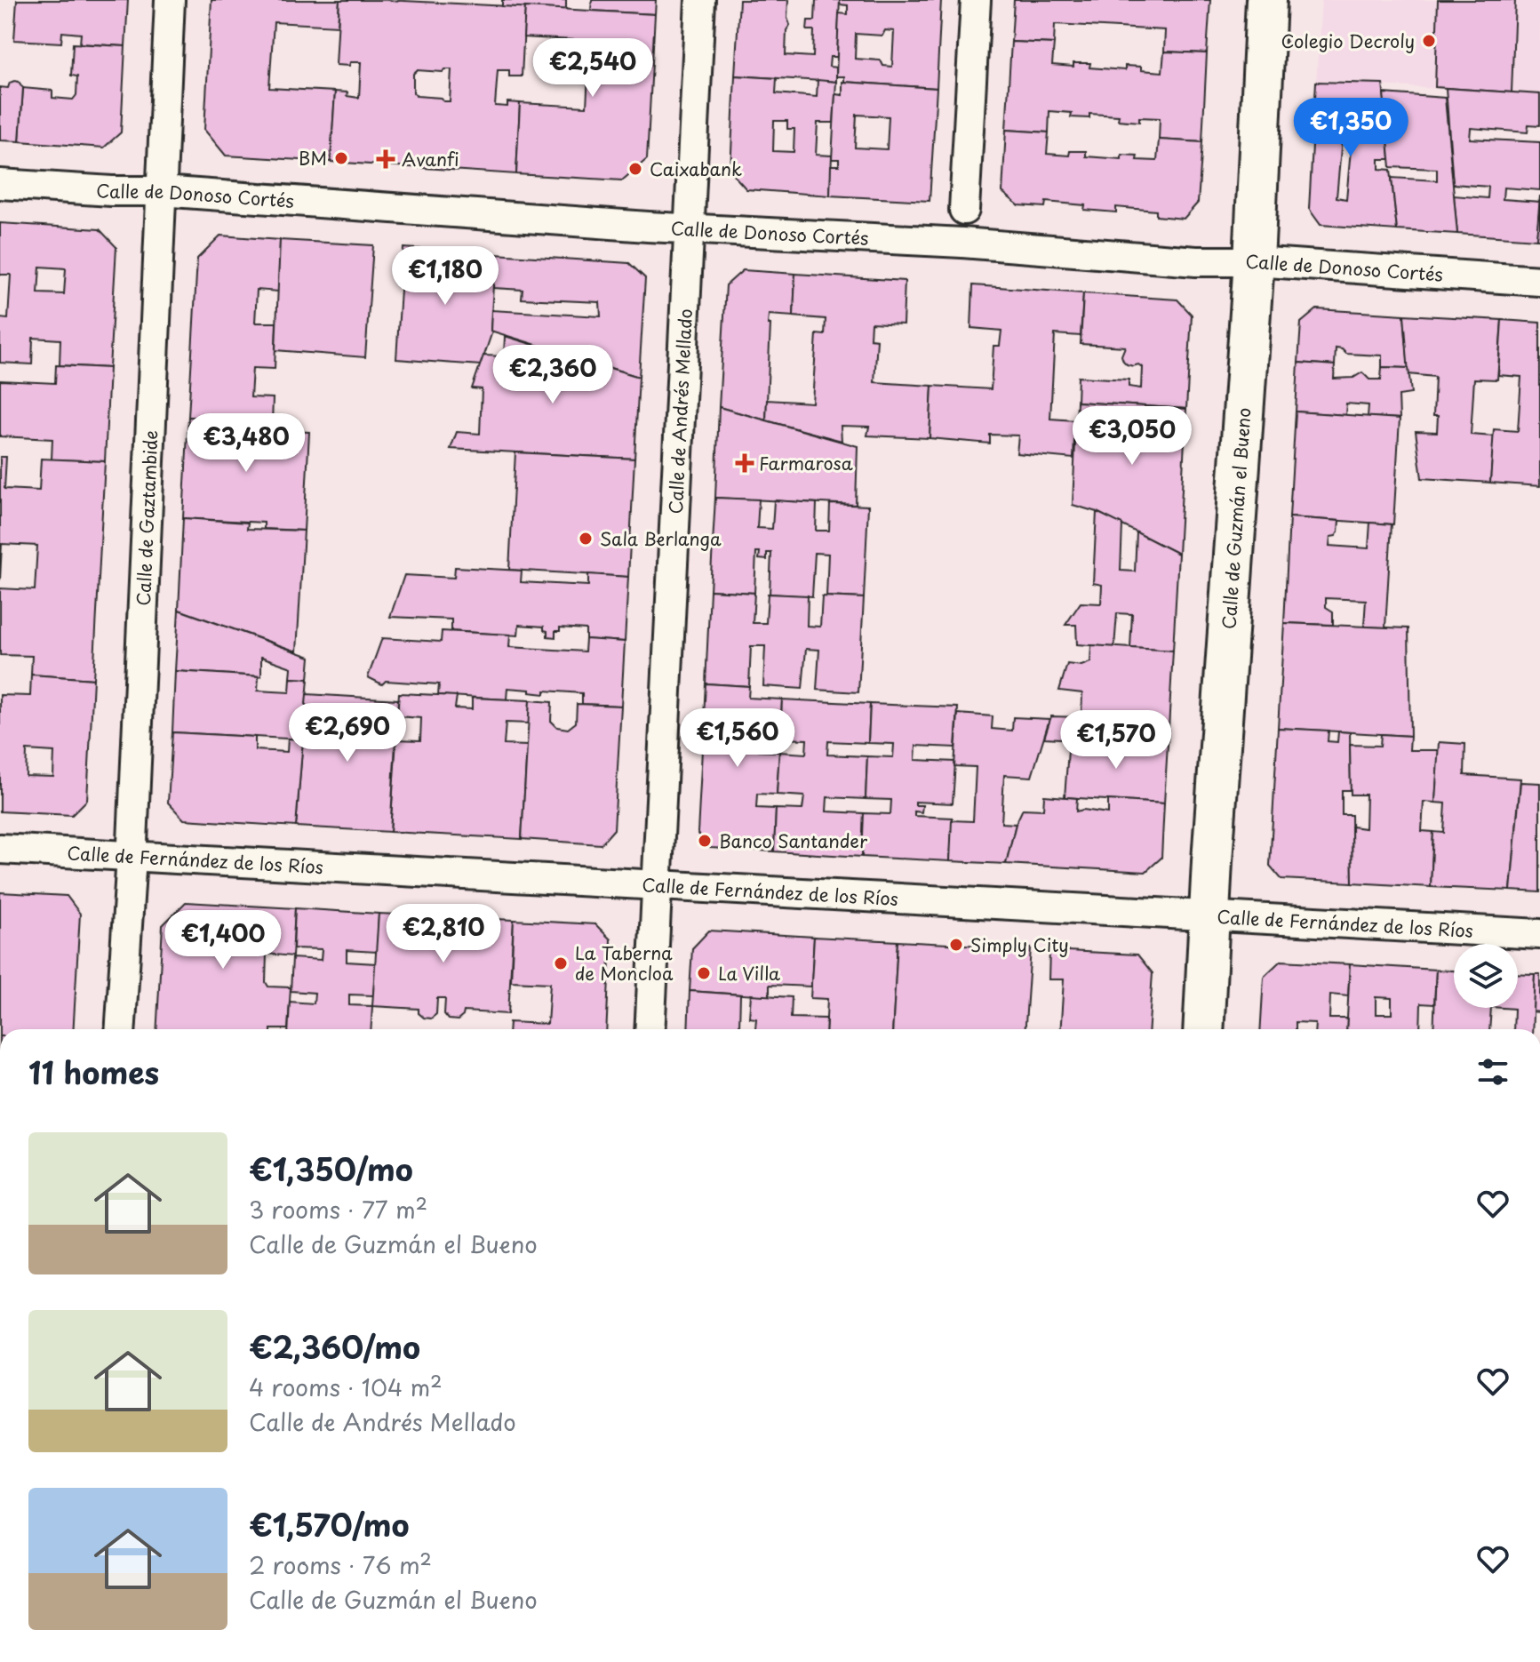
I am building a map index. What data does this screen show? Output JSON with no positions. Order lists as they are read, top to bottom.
{
  "streets": {
    "street": [
      "Calle de Donoso Cortés",
      "Calle de Andrés Mellado",
      "Calle de Gaztambide",
      "Calle de Guzmán el Bueno",
      "Calle de Fernández de los Ríos"
    ]
  },
  "crossings": [
    ["Calle de Donoso Cortés", "Calle de Andrés Mellado"],
    ["Calle de Donoso Cortés", "Calle de Gaztambide"],
    ["Calle de Donoso Cortés", "Calle de Guzmán el Bueno"],
    ["Calle de Andrés Mellado", "Calle de Fernández de los Ríos"],
    ["Calle de Gaztambide", "Calle de Fernández de los Ríos"],
    ["Calle de Guzmán el Bueno", "Calle de Fernández de los Ríos"]
  ],
  "places": {
    "other": [
      "Colegio Decroly",
      "BM",
      "Caixabank",
      "Sala Berlanga",
      "Banco Santander",
      "Simply City",
      "La Taberna de Moncloa",
      "La Villa"
    ],
    "health": ["Avanfi", "Farmarosa"]
  },
  "page": {
    "price": [
      "€2,540",
      "€1,350",
      "€1,180",
      "€2,360",
      "€3,050",
      "€3,480",
      "€2,690",
      "€1,560",
      "€1,570",
      "€2,810",
      "€1,400"
    ],
    "heading": "11 homes",
    "list": [
      {
        "name": "€1,350/mo",
        "note": "3 rooms · 77 m² · Calle de Guzmán el Bueno"
      },
      {
        "name": "€2,360/mo",
        "note": "4 rooms · 104 m² · Calle de Andrés Mellado"
      },
      {
        "name": "€1,570/mo",
        "note": "2 rooms · 76 m² · Calle de Guzmán el Bueno"
      }
    ]
  }
}
